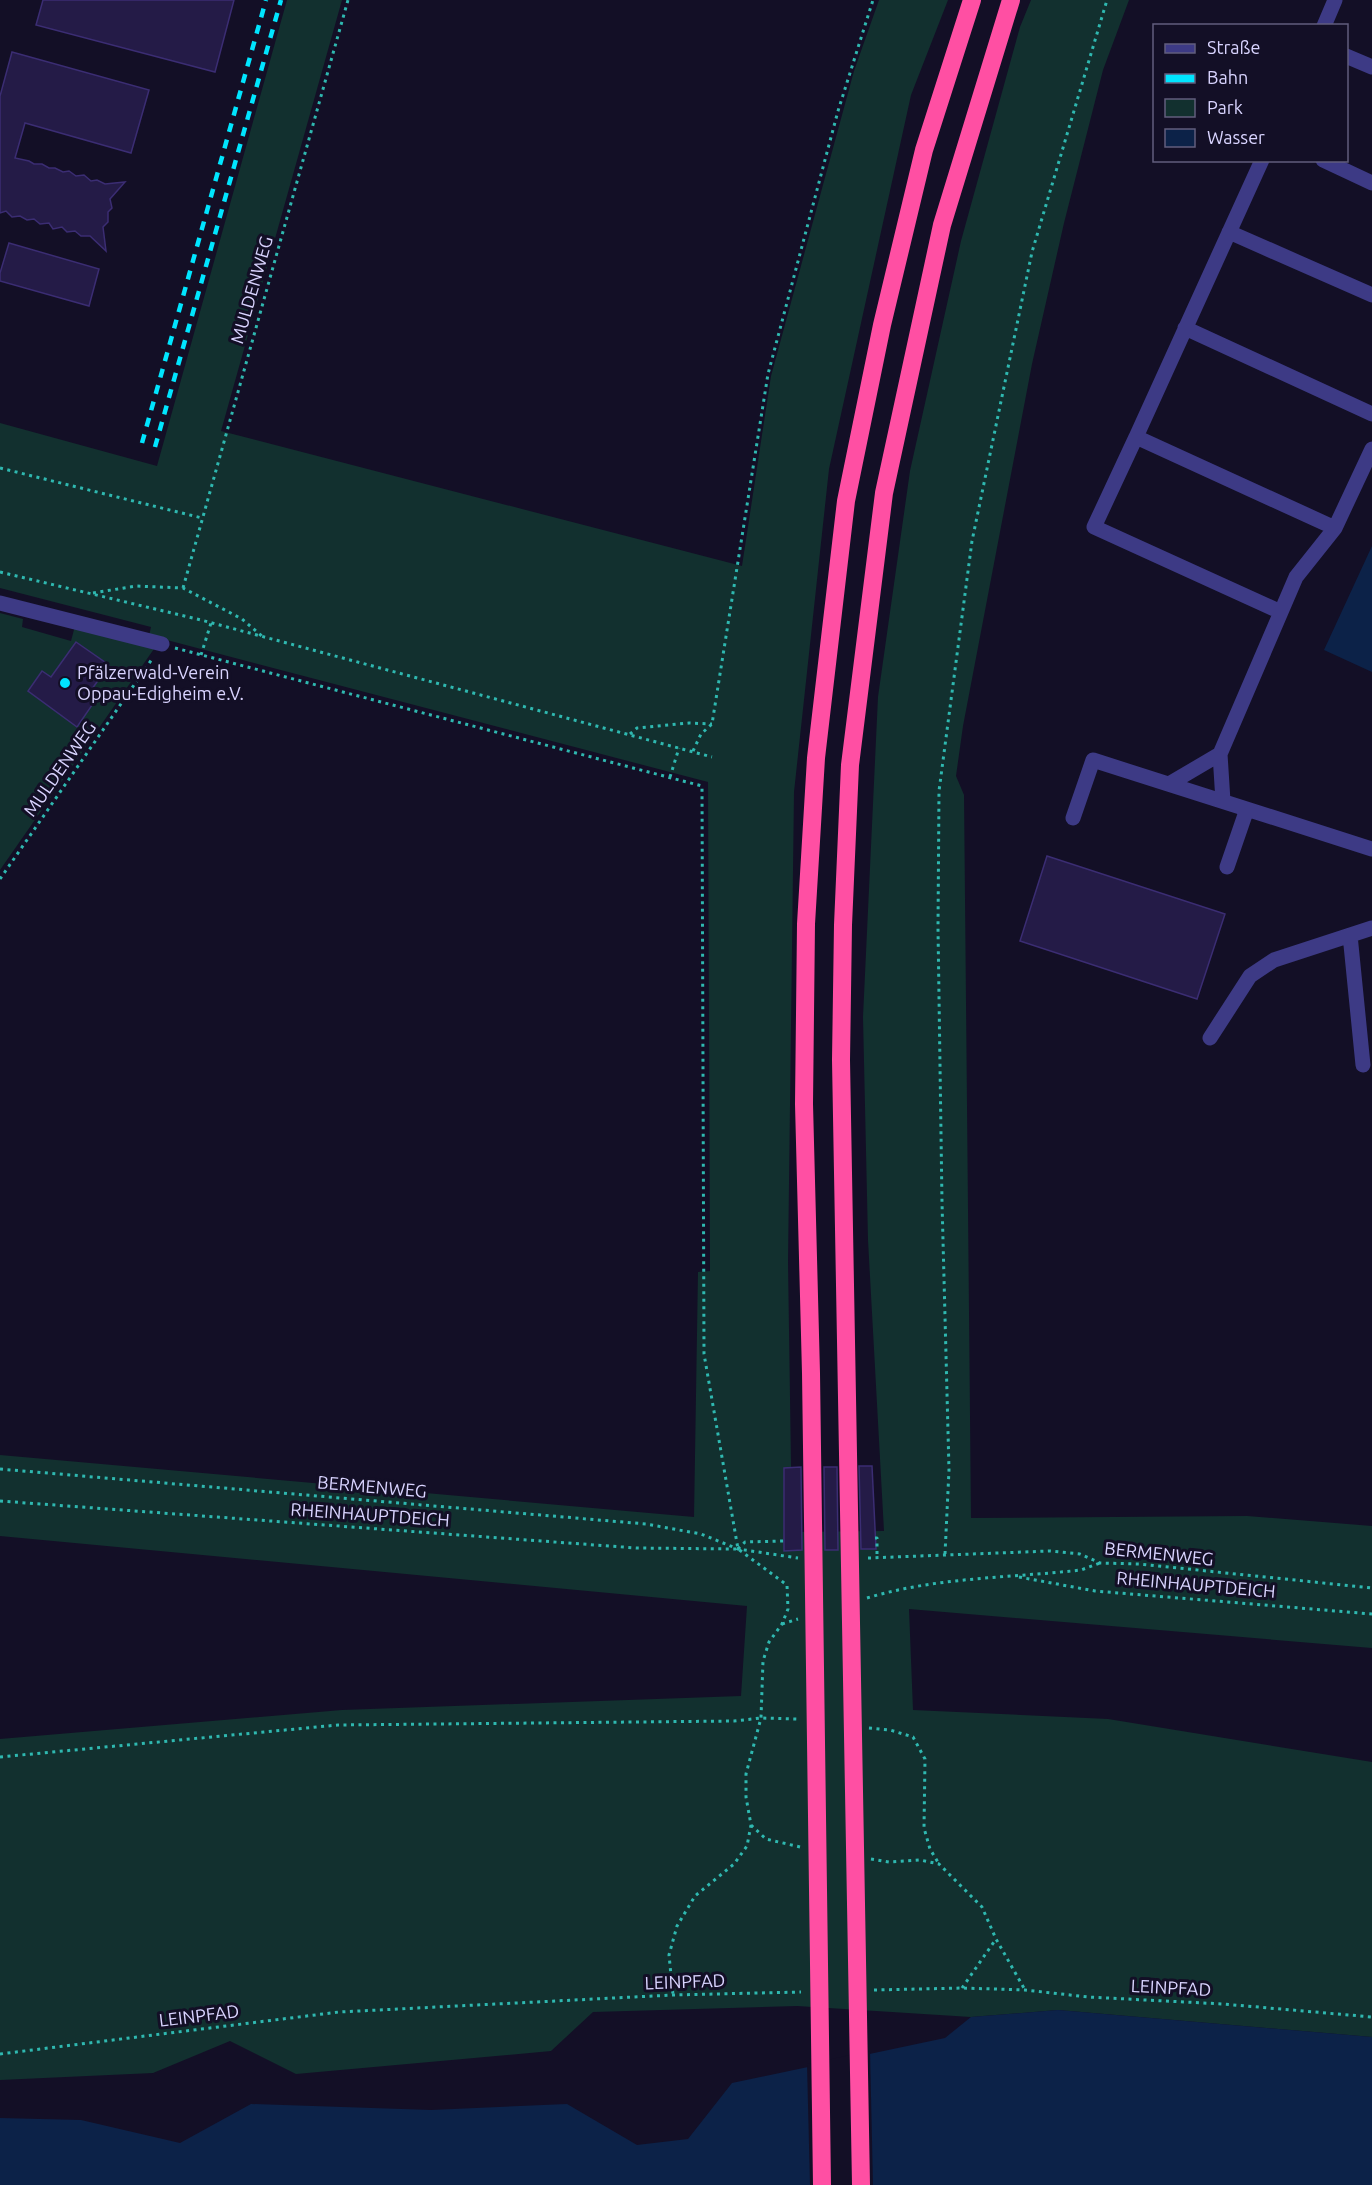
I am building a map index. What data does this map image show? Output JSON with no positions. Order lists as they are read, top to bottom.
{
  "streets": {
    "path": [
      "MULDENWEG",
      "BERMENWEG",
      "RHEINHAUPTDEICH",
      "LEINPFAD"
    ]
  },
  "crossings": [
    ["BERMENWEG", "RHEINHAUPTDEICH"]
  ],
  "places": ["Pfälzerwald-Verein Oppau-Edigheim e.V."],
  "legend": [
    "Straße",
    "Bahn",
    "Park",
    "Wasser"
  ]
}
